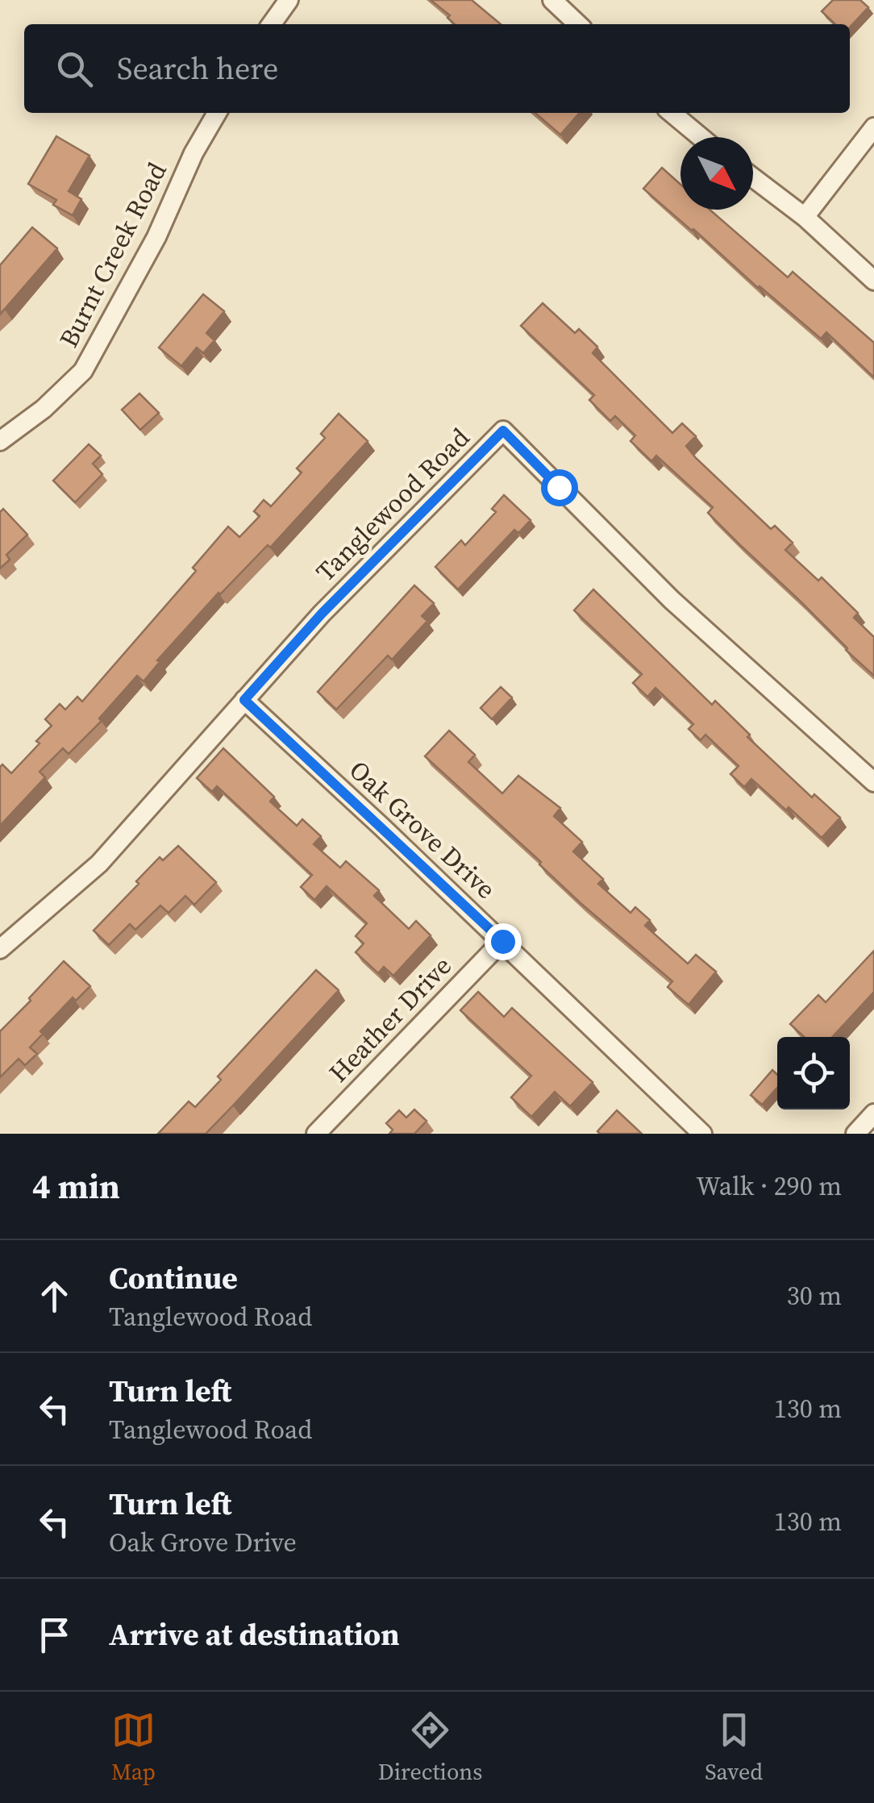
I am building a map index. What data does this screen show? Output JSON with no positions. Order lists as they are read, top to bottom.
{
  "streets": {
    "street": [
      "Burnt Creek Road",
      "Tanglewood Road",
      "Oak Grove Drive",
      "Heather Drive"
    ]
  },
  "crossings": [
    ["Tanglewood Road", "Oak Grove Drive"],
    ["Oak Grove Drive", "Heather Drive"]
  ],
  "north": "bottom right",
  "page": {
    "search": "Search here",
    "heading": ["4 min", "Walk · 290 m"],
    "list": [
      ["Continue", "Tanglewood Road", "30 m"],
      ["Turn left", "Tanglewood Road", "130 m"],
      ["Turn left", "Oak Grove Drive", "130 m"],
      "Arrive at destination"
    ],
    "nav": ["Map", "Directions", "Saved"]
  }
}
